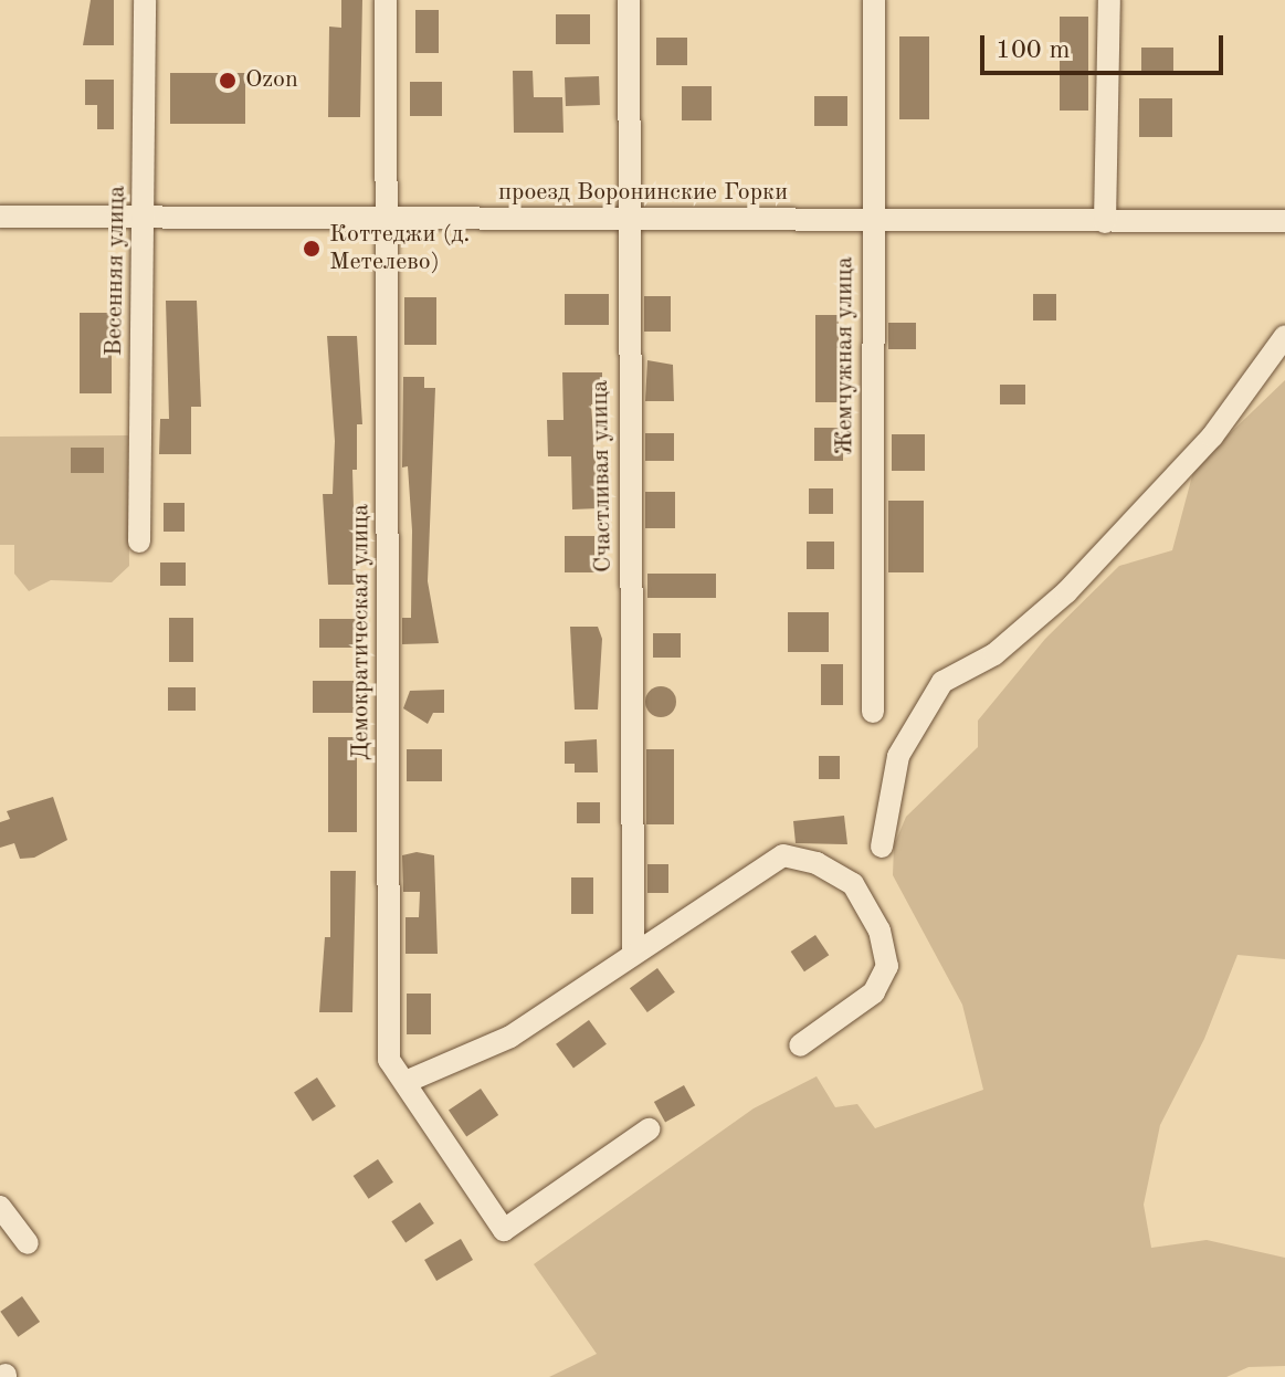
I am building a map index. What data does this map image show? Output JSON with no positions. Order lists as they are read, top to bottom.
{
  "streets": {
    "street": [
      "проезд Воронинские Горки",
      "Весенняя улица",
      "Жемчужная улица",
      "Счастливая улица",
      "Демократическая улица"
    ]
  },
  "crossings": [
    ["проезд Воронинские Горки", "Весенняя улица"],
    ["проезд Воронинские Горки", "Жемчужная улица"],
    ["проезд Воронинские Горки", "Счастливая улица"],
    ["проезд Воронинские Горки", "Демократическая улица"]
  ],
  "places": ["Ozon", "Коттеджи (д. Метелево)"],
  "scale_bar": "100 m"
}
